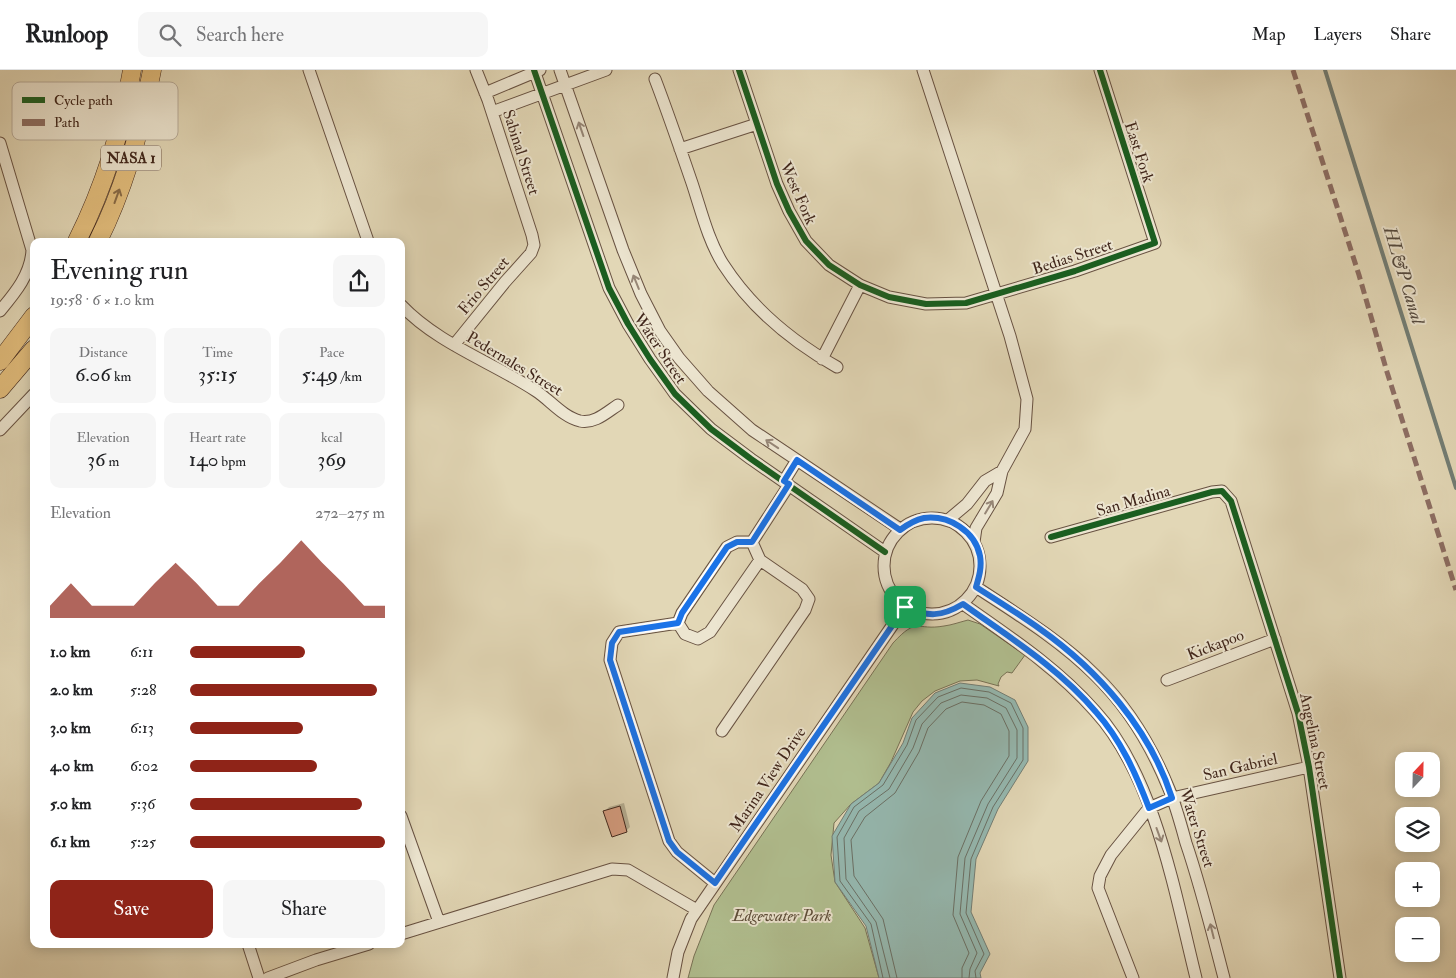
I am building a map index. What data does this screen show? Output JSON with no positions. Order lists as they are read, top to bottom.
{
  "streets": {
    "highway": ["NASA 1"],
    "street": [
      "Sabinal Street",
      "East Fork",
      "West Fork",
      "Bedias Street",
      "Frio Street",
      "Water Street",
      "Pedernales Street",
      "San Madina",
      "Kickapoo",
      "Angelina Street",
      "San Gabriel",
      "Marina View Drive"
    ]
  },
  "crossings": [
    ["Sabinal Street", "Frio Street"],
    ["East Fork", "Bedias Street"],
    ["West Fork", "Bedias Street"],
    ["Frio Street", "Pedernales Street"],
    ["Water Street", "San Gabriel"],
    ["Water Street", "Marina View Drive"],
    ["San Madina", "Angelina Street"],
    ["Kickapoo", "Angelina Street"],
    ["Angelina Street", "San Gabriel"]
  ],
  "water": ["HL&P Canal"],
  "parks": ["Edgewater Park"],
  "legend": ["Cycle path", "Path"],
  "north": "top",
  "page": {
    "header": "Runloop",
    "search": "Search here",
    "nav": ["Map", "Layers", "Share"],
    "heading": ["Evening run", "19:58 · 6 × 1.0 km"],
    "stats": [
      ["Distance", "6.06 km"],
      ["Time", "35:15"],
      ["Pace", "5:49 /km"],
      ["Elevation", "36 m"],
      ["Heart rate", "140 bpm"],
      ["kcal", "369"]
    ],
    "chart": ["Elevation", "272–275 m"],
    "list": [
      {
        "name": "1.0 km",
        "note": "6:11"
      },
      {
        "name": "2.0 km",
        "note": "5:28"
      },
      {
        "name": "3.0 km",
        "note": "6:13"
      },
      {
        "name": "4.0 km",
        "note": "6:02"
      },
      {
        "name": "5.0 km",
        "note": "5:36"
      },
      {
        "name": "6.1 km",
        "note": "5:25"
      }
    ],
    "map_buttons": ["+", "−"],
    "buttons": ["Save", "Share"]
  }
}
